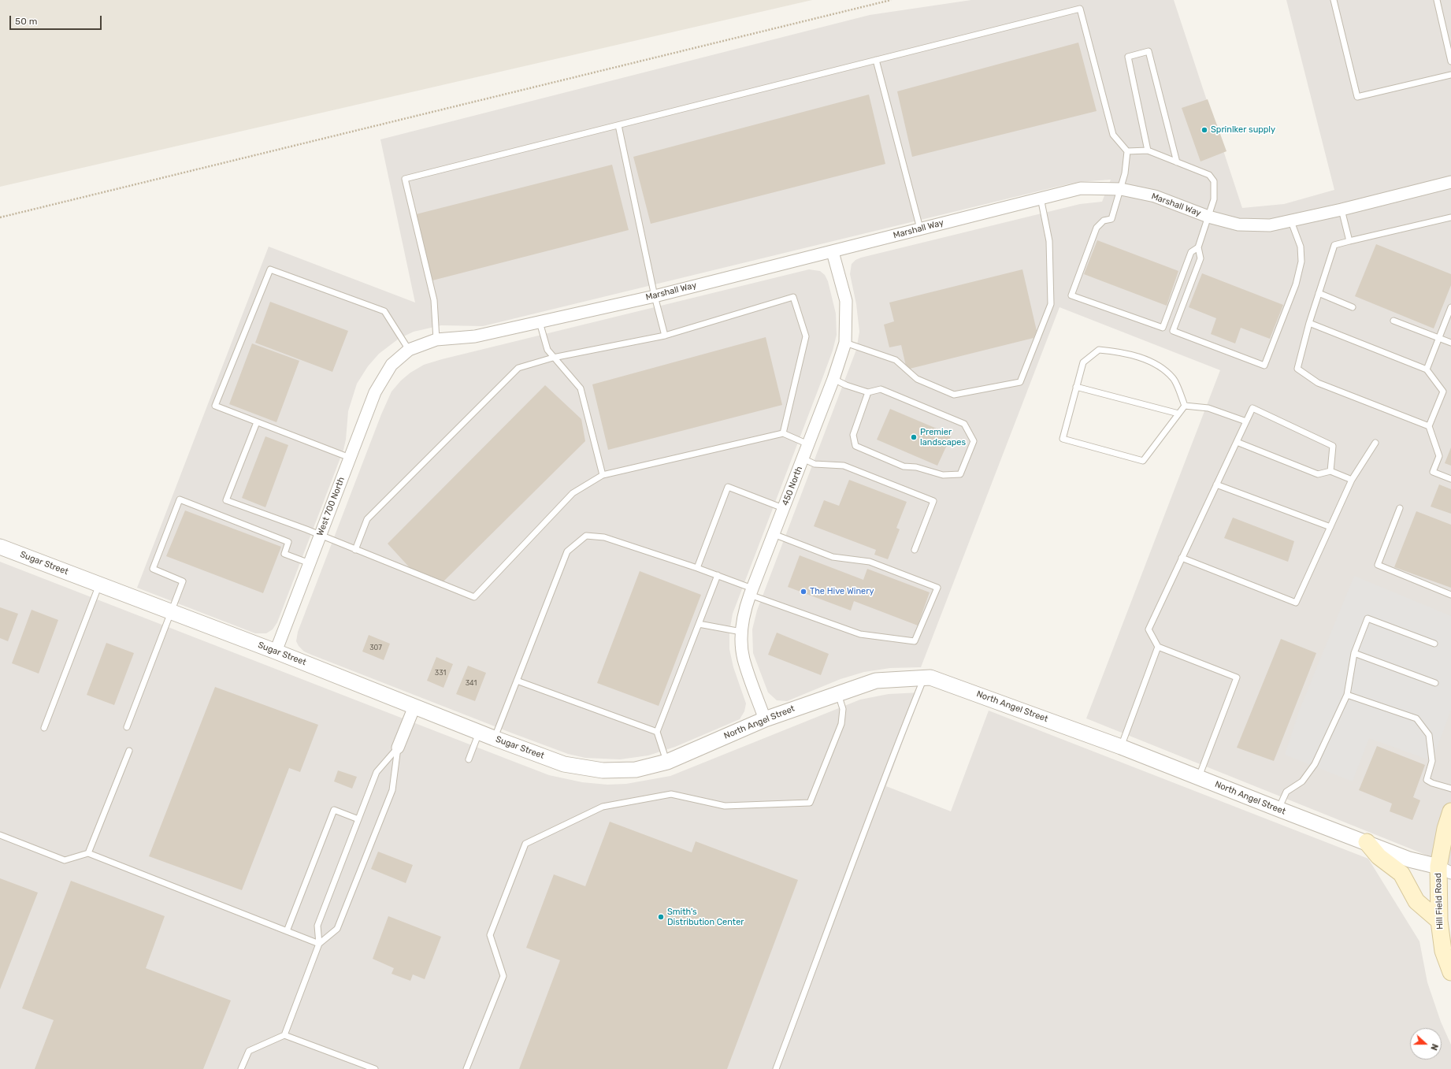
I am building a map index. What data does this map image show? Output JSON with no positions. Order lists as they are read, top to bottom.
{
  "streets": {
    "main road": ["Hill Field Road"],
    "street": [
      "Marshall Way",
      "450 North",
      "West 700 North",
      "Sugar Street",
      "North Angel Street"
    ]
  },
  "crossings": [
    ["Marshall Way", "450 North"],
    ["Marshall Way", "West 700 North"],
    ["450 North", "North Angel Street"],
    ["West 700 North", "Sugar Street"],
    ["Sugar Street", "North Angel Street"],
    ["North Angel Street", "Hill Field Road"]
  ],
  "places": [
    "Sprinlker supply",
    "Premier landscapes",
    "The Hive Winery",
    "Smith's Distribution Center"
  ],
  "house_numbers": ["307", "331", "341"],
  "scale_bar": "50 m",
  "north": "right"
}
